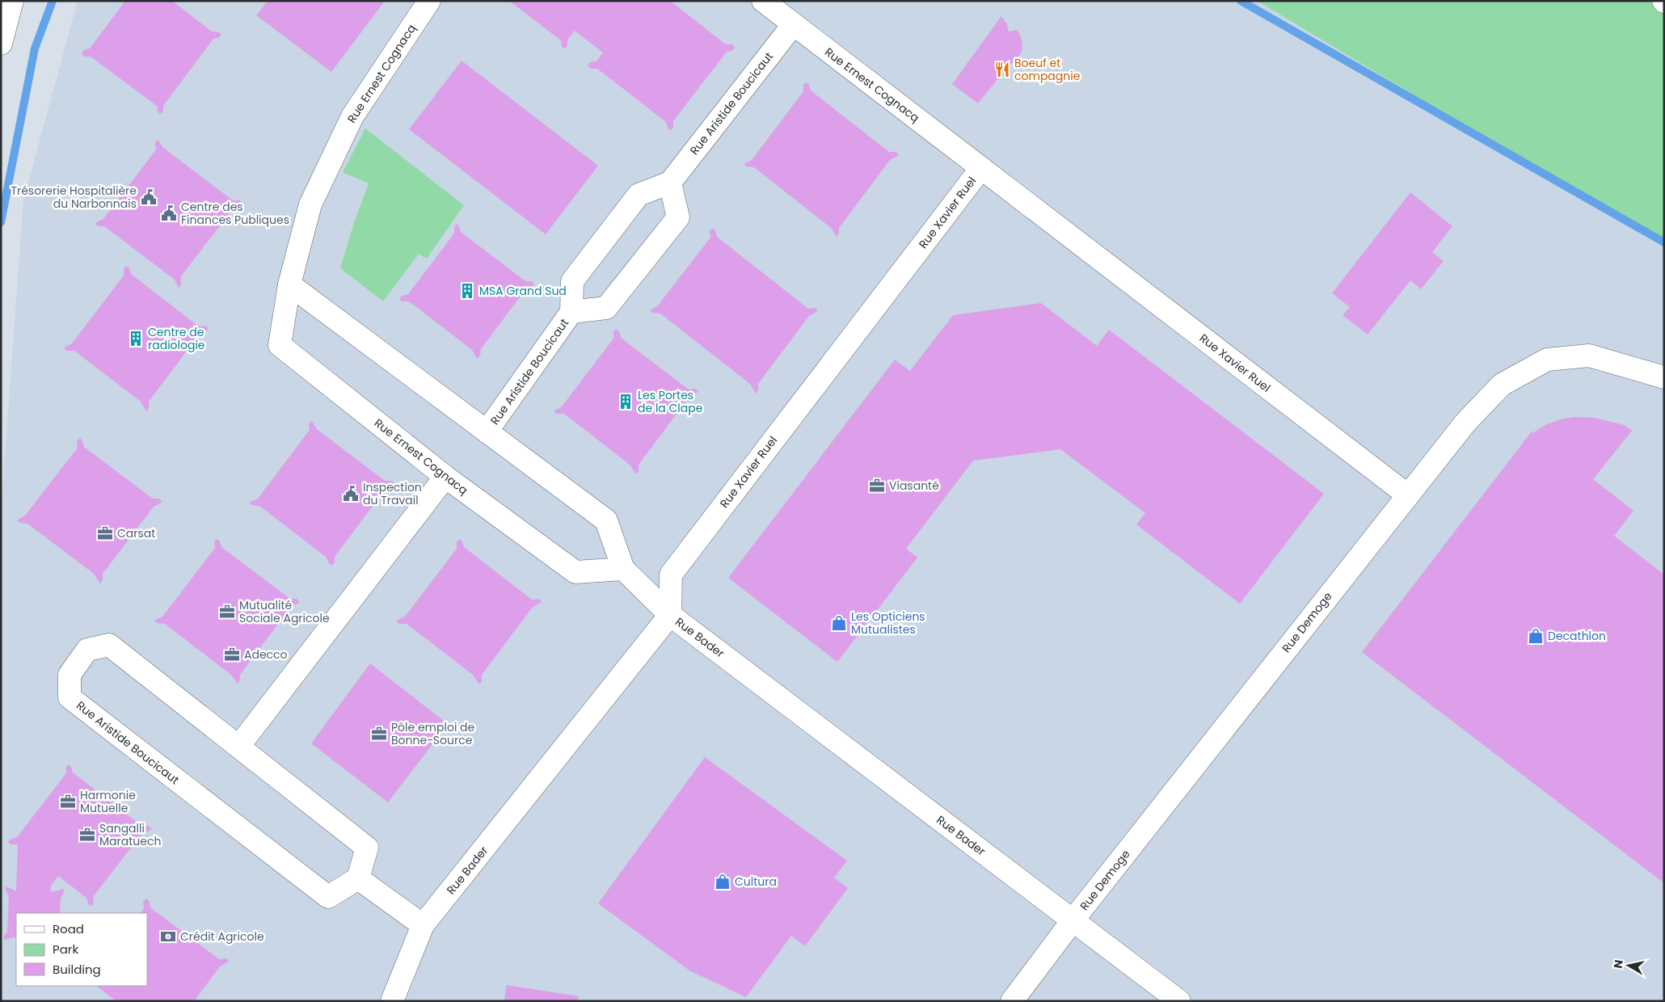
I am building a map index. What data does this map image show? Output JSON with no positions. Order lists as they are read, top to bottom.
{
  "streets": {
    "street": [
      "Rue Ernest Cognacq",
      "Rue Aristide Boucicaut",
      "Rue Xavier Ruel",
      "Rue Demoge",
      "Rue Bader"
    ]
  },
  "crossings": [
    ["Rue Ernest Cognacq", "Rue Aristide Boucicaut"],
    ["Rue Ernest Cognacq", "Rue Xavier Ruel"],
    ["Rue Xavier Ruel", "Rue Demoge"],
    ["Rue Xavier Ruel", "Rue Bader"],
    ["Rue Demoge", "Rue Bader"]
  ],
  "places": {
    "restaurant": ["Boeuf et compagnie"],
    "public building": ["Trésorerie Hospitalière du Narbonnais", "Centre des Finances Publiques", "Inspection du Travail"],
    "building": ["MSA Grand Sud", "Centre de radiologie", "Les Portes de la Clape"],
    "office": [
      "Viasanté",
      "Carsat",
      "Mutualité Sociale Agricole",
      "Adecco",
      "Pôle emploi de Bonne-Source",
      "Harmonie Mutuelle",
      "Sangalli Maratuech"
    ],
    "shop": ["Les Opticiens Mutualistes", "Decathlon", "Cultura"],
    "bank": ["Crédit Agricole"]
  },
  "legend": ["Road", "Park", "Building"],
  "north": "left"
}
